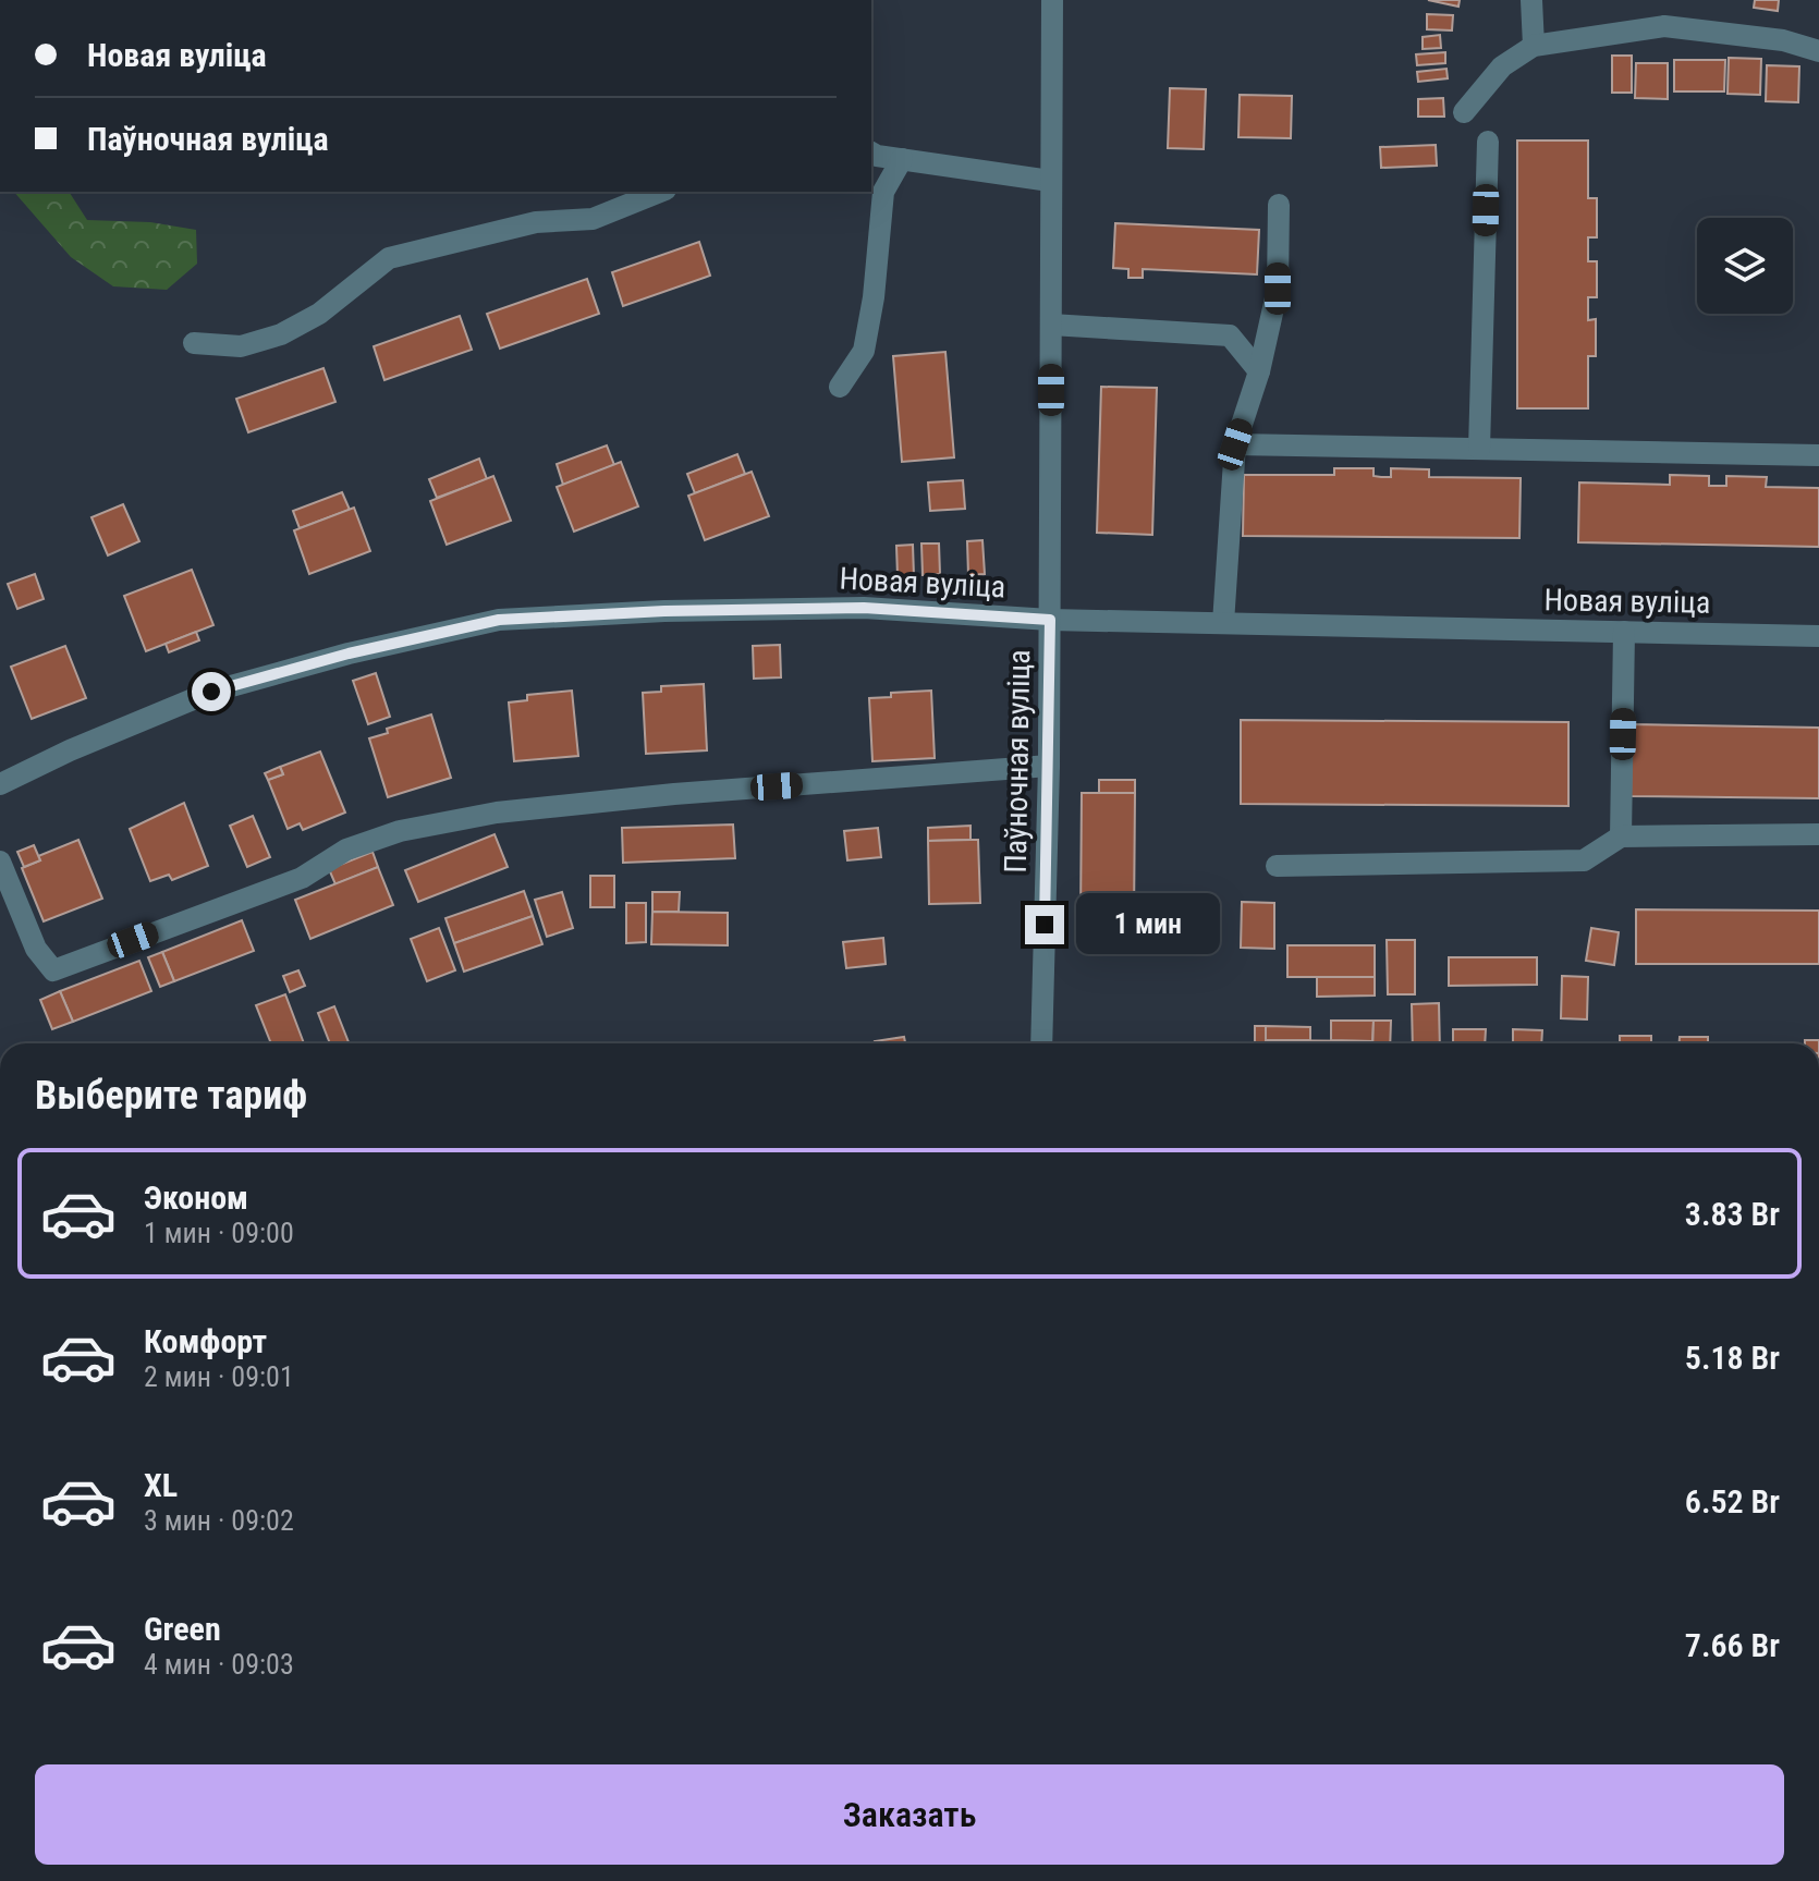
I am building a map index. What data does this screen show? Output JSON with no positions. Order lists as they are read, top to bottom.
{
  "streets": {
    "street": ["Новая вуліца", "Паўночная вуліца"]
  },
  "crossings": [
    ["Новая вуліца", "Паўночная вуліца"]
  ],
  "page": {
    "banner": ["Новая вуліца", "Паўночная вуліца"],
    "bubble": "1 мин",
    "heading": "Выберите тариф",
    "list": [
      {
        "name": "Эконом",
        "note": "1 мин · 09:00",
        "value": "3.83 Br"
      },
      {
        "name": "Комфорт",
        "note": "2 мин · 09:01",
        "value": "5.18 Br"
      },
      {
        "name": "XL",
        "note": "3 мин · 09:02",
        "value": "6.52 Br"
      },
      {
        "name": "Green",
        "note": "4 мин · 09:03",
        "value": "7.66 Br"
      }
    ],
    "buttons": "Заказать"
  }
}
